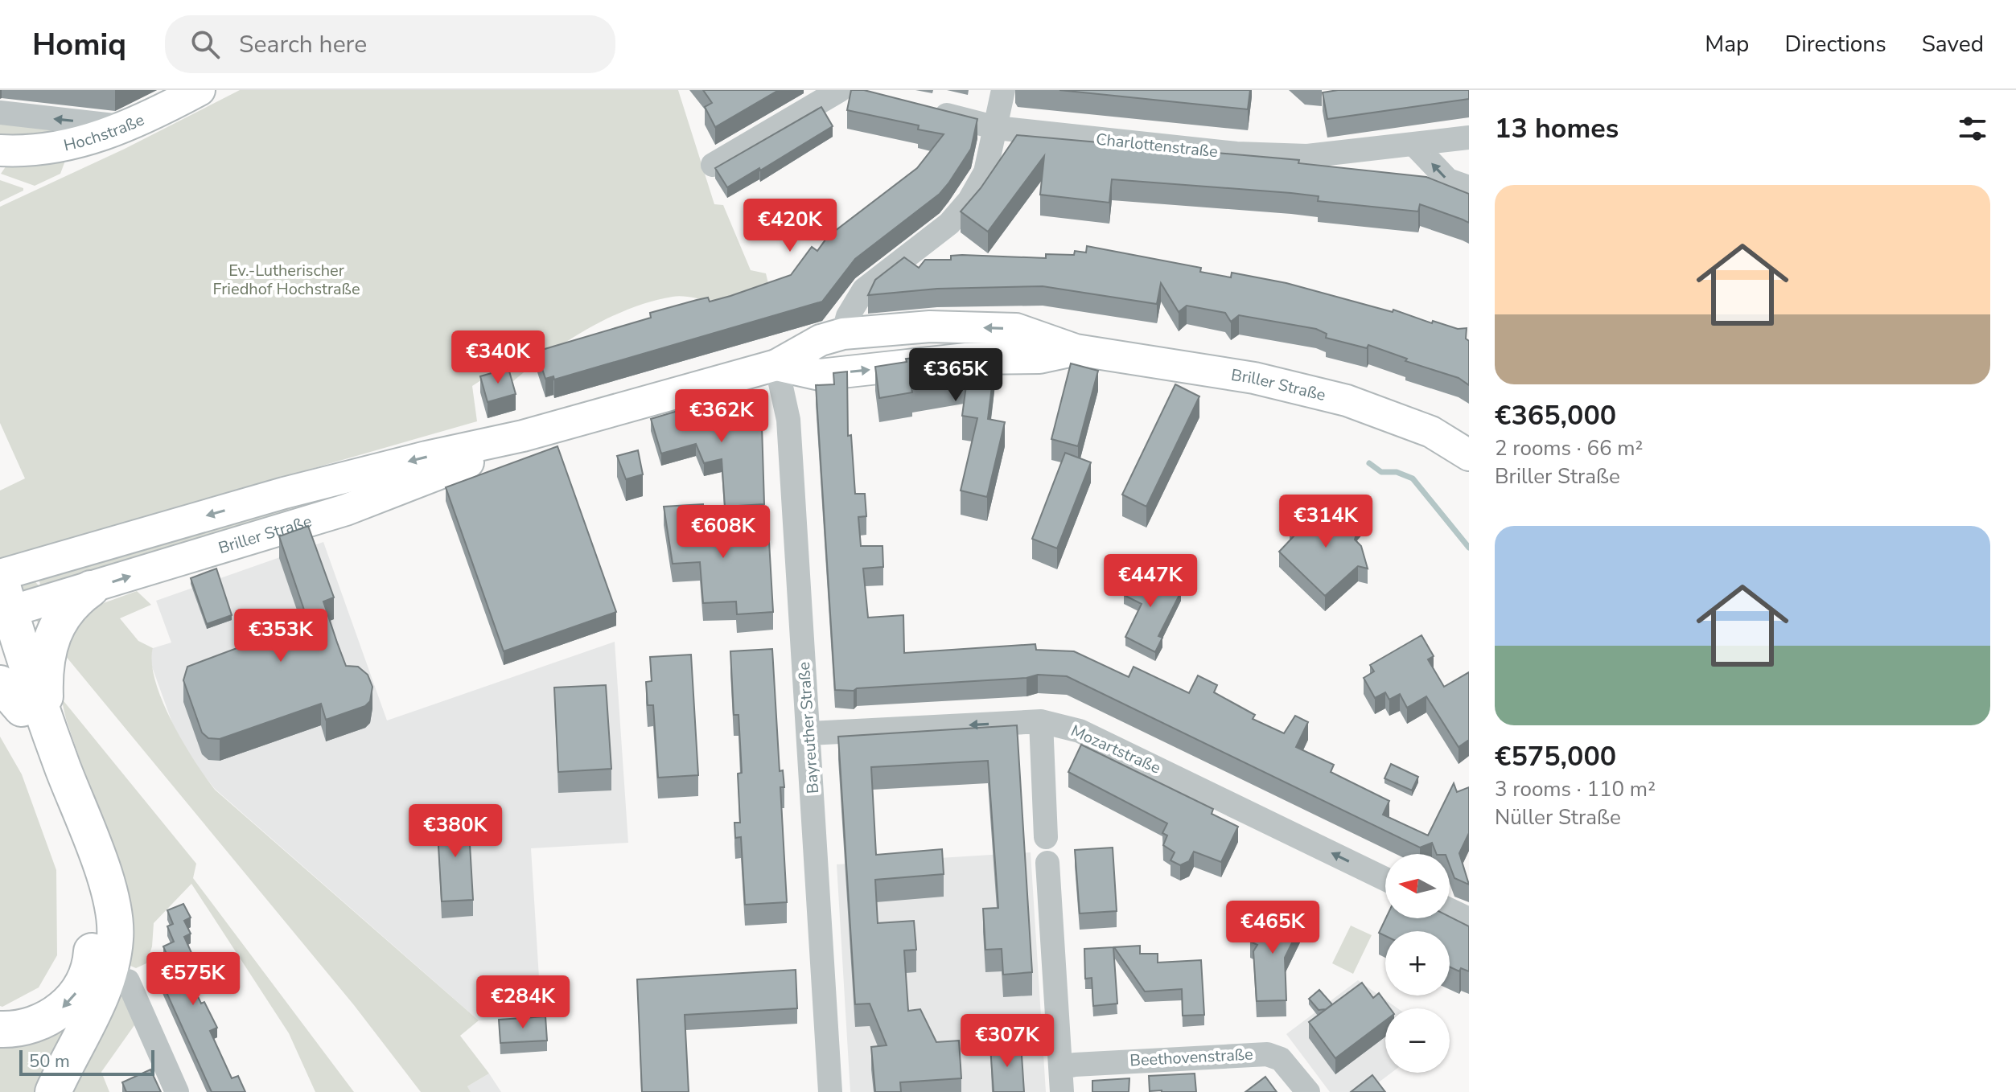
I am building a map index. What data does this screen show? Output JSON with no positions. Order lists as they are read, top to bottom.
{
  "streets": {
    "main road": ["Hochstraße", "Briller Straße"],
    "street": [
      "Charlottenstraße",
      "Bayreuther Straße",
      "Mozartstraße",
      "Beethovenstraße"
    ]
  },
  "crossings": [
    ["Briller Straße", "Bayreuther Straße"],
    ["Bayreuther Straße", "Mozartstraße"]
  ],
  "one_way": ["Mozartstraße"],
  "parks": ["Ev.-Lutherischer Friedhof Hochstraße"],
  "scale_bar": "50 m",
  "north": "left",
  "page": {
    "header": "Homiq",
    "search": "Search here",
    "nav": ["Map", "Directions", "Saved"],
    "heading": "13 homes",
    "list": [
      {
        "name": "€365,000",
        "note": "2 rooms · 66 m² · Briller Straße"
      },
      {
        "name": "€575,000",
        "note": "3 rooms · 110 m² · Nüller Straße"
      }
    ],
    "price": [
      "€420K",
      "€340K",
      "€365K",
      "€362K",
      "€314K",
      "€608K",
      "€447K",
      "€353K",
      "€380K",
      "€465K",
      "€575K",
      "€284K",
      "€307K"
    ],
    "map_buttons": ["+", "−"],
    "scale": "50 m"
  }
}
